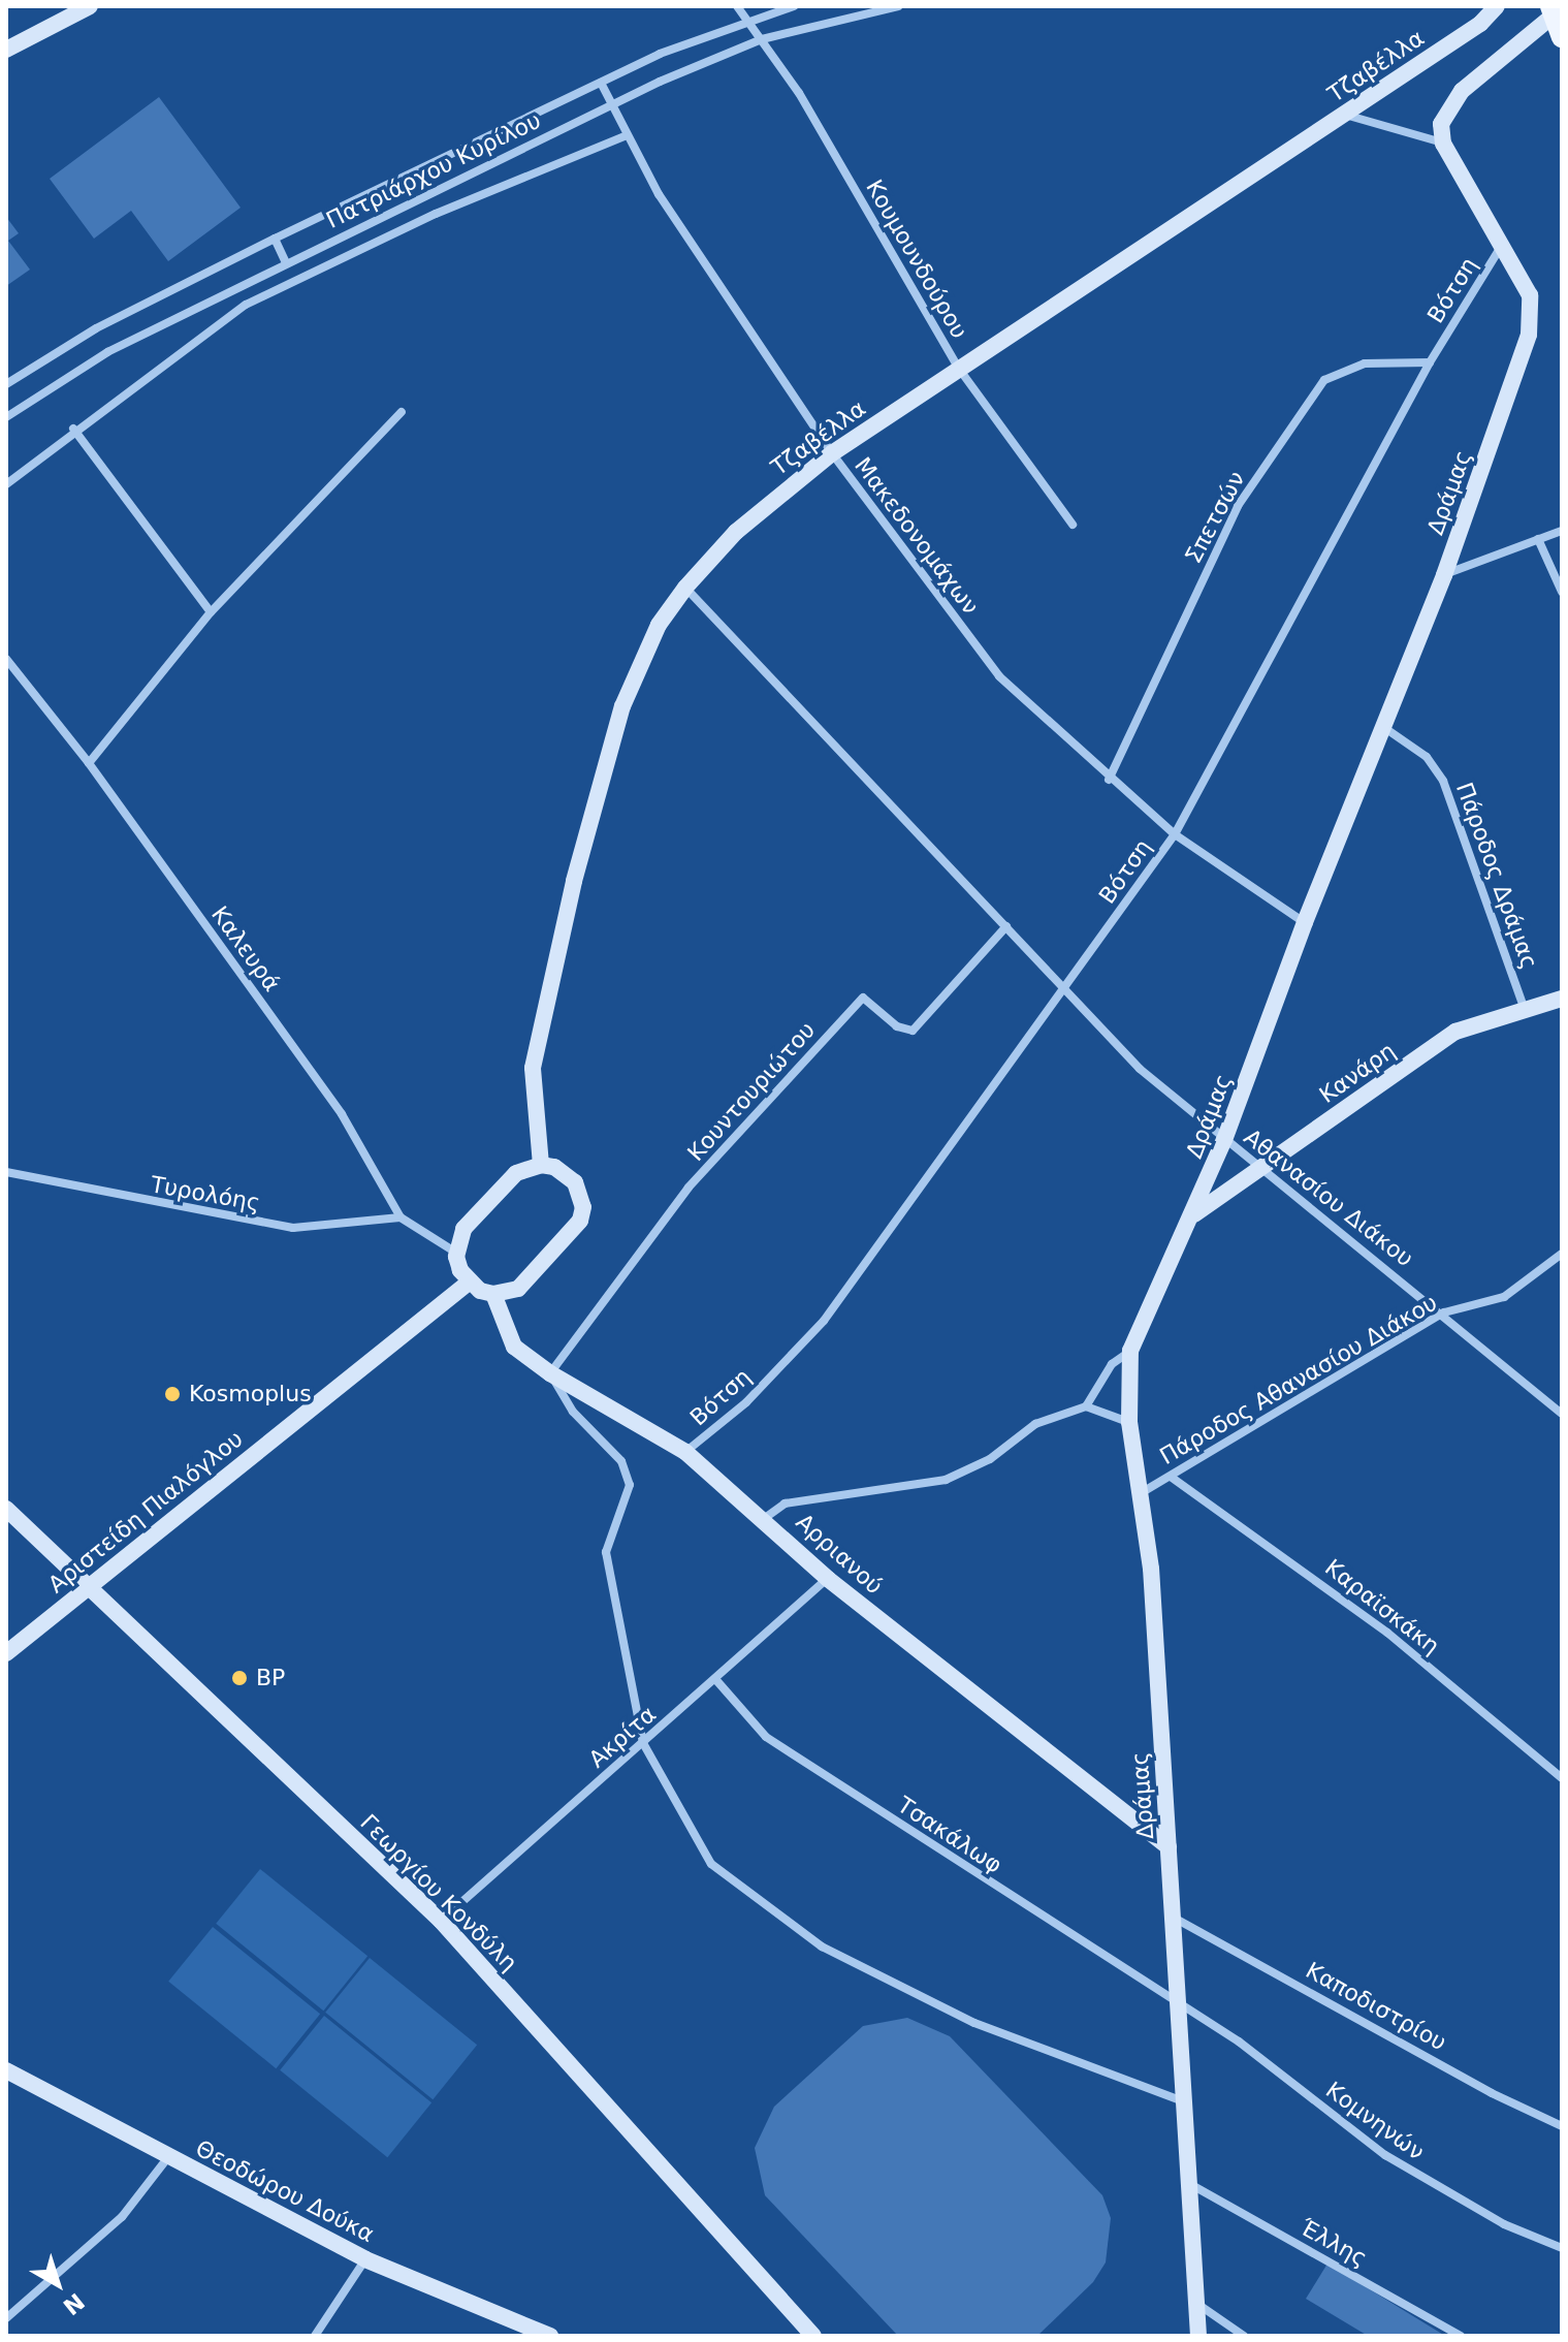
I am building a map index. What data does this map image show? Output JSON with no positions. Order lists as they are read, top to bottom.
{
  "streets": {
    "street": [
      "Τζαβέλλα",
      "Πατριάρχου Κυρίλου",
      "Κουμουνδούρου",
      "Βότση",
      "Δράμας",
      "Σπετσών",
      "Μακεδονομάχων",
      "Πάροδος Δράμας",
      "Καλευρά",
      "Κανάρη",
      "Κουντουριώτου",
      "Τυρολόης",
      "Αθανασίου Διάκου",
      "Πάροδος Αθανασίου Διάκου",
      "Αριστείδη Πιαλόγλου",
      "Αρριανού",
      "Καραϊσκάκη",
      "Ακρίτα",
      "Τσακάλωφ",
      "Γεωργίου Κονδύλη",
      "Καποδιστρίου",
      "Κομνηνών",
      "Θεοδώρου Δούκα",
      "Έλλης"
    ]
  },
  "crossings": [
    ["Τζαβέλλα", "Κουμουνδούρου"],
    ["Τζαβέλλα", "Μακεδονομάχων"],
    ["Τζαβέλλα", "Καλευρά"],
    ["Τζαβέλλα", "Αριστείδη Πιαλόγλου"],
    ["Τζαβέλλα", "Αρριανού"],
    ["Πατριάρχου Κυρίλου", "Κουμουνδούρου"],
    ["Πατριάρχου Κυρίλου", "Μακεδονομάχων"],
    ["Βότση", "Δράμας"],
    ["Βότση", "Σπετσών"],
    ["Βότση", "Μακεδονομάχων"],
    ["Βότση", "Αρριανού"],
    ["Δράμας", "Μακεδονομάχων"],
    ["Δράμας", "Πάροδος Δράμας"],
    ["Δράμας", "Κανάρη"],
    ["Δράμας", "Αθανασίου Διάκου"],
    ["Δράμας", "Πάροδος Αθανασίου Διάκου"],
    ["Δράμας", "Αρριανού"],
    ["Δράμας", "Τσακάλωφ"],
    ["Δράμας", "Καποδιστρίου"],
    ["Δράμας", "Κομνηνών"],
    ["Δράμας", "Έλλης"],
    ["Σπετσών", "Μακεδονομάχων"],
    ["Πάροδος Δράμας", "Κανάρη"],
    ["Καλευρά", "Τυρολόης"],
    ["Καλευρά", "Αριστείδη Πιαλόγλου"],
    ["Καλευρά", "Αρριανού"],
    ["Κανάρη", "Αθανασίου Διάκου"],
    ["Κουντουριώτου", "Αρριανού"],
    ["Αθανασίου Διάκου", "Πάροδος Αθανασίου Διάκου"],
    ["Πάροδος Αθανασίου Διάκου", "Καραϊσκάκη"],
    ["Αριστείδη Πιαλόγλου", "Αρριανού"],
    ["Αριστείδη Πιαλόγλου", "Γεωργίου Κονδύλη"],
    ["Αρριανού", "Ακρίτα"],
    ["Ακρίτα", "Τσακάλωφ"],
    ["Ακρίτα", "Γεωργίου Κονδύλη"],
    ["Τσακάλωφ", "Κομνηνών"]
  ],
  "places": ["Kosmoplus", "BP"],
  "north": "bottom right"
}
